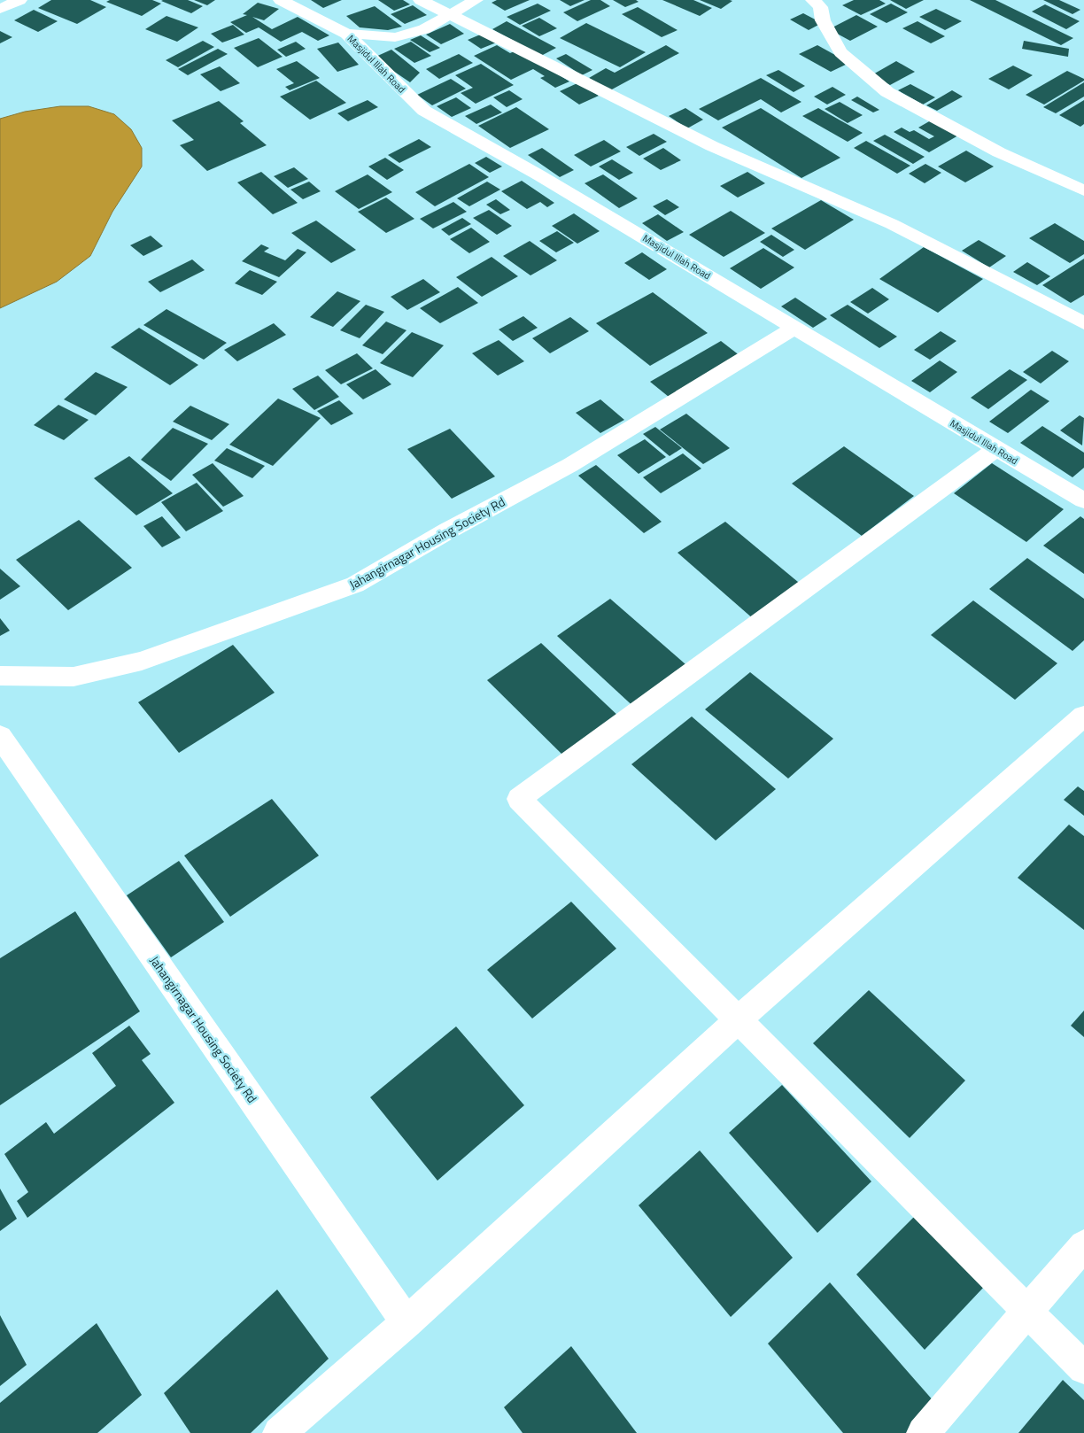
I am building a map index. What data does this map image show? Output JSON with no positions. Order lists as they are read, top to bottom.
{
  "streets": {
    "street": ["Masjidul Illah Road", "Jahangirnagar Housing Society Rd"]
  },
  "crossings": [
    ["Masjidul Illah Road", "Jahangirnagar Housing Society Rd"]
  ]
}
